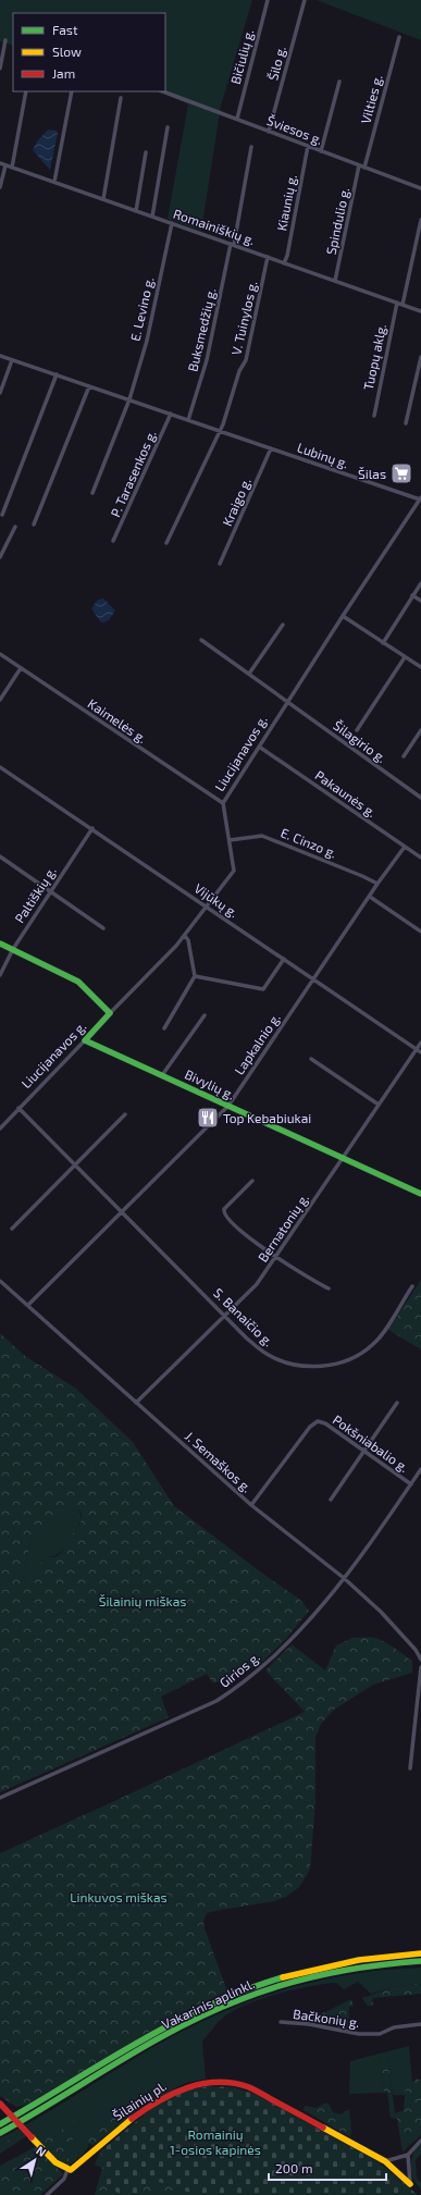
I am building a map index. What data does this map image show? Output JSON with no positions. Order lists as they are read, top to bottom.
{
  "streets": {
    "main road": [
      "Liucijanavos g.",
      "Bivylių g.",
      "Vakarinis aplinkl.",
      "Šilainių pl."
    ],
    "street": [
      "Bičiulių g.",
      "Šilo g.",
      "Vilties g.",
      "Šviesos g.",
      "Kiaunių g.",
      "Spindulio g.",
      "Romainiškių g.",
      "E. Levino g.",
      "V. Tuinylos g.",
      "Buksmedžių g.",
      "Tuopų aklg.",
      "Lubinų g.",
      "P. Tarasenkos g.",
      "Kraigo g.",
      "Kaimelės g.",
      "Šilagirio g.",
      "Pakaunės g.",
      "E. Cinzo g.",
      "Paltiškių g.",
      "Vijūkų g.",
      "Lapkalnio g.",
      "Bernatonių g.",
      "S. Banaičio g.",
      "Pokšniabalio g.",
      "J. Semaškos g.",
      "Girios g.",
      "Bačkonių g."
    ]
  },
  "crossings": [
    ["Bičiulių g.", "Šviesos g."],
    ["Šilo g.", "Šviesos g."],
    ["Vilties g.", "Šviesos g."],
    ["Šviesos g.", "Kiaunių g."],
    ["Šviesos g.", "Spindulio g."],
    ["Kiaunių g.", "Romainiškių g."],
    ["Spindulio g.", "Romainiškių g."],
    ["Romainiškių g.", "E. Levino g."],
    ["Romainiškių g.", "V. Tuinylos g."],
    ["Romainiškių g.", "Buksmedžių g."],
    ["Romainiškių g.", "Tuopų aklg."],
    ["E. Levino g.", "Lubinų g."],
    ["V. Tuinylos g.", "Lubinų g."],
    ["Buksmedžių g.", "Lubinų g."],
    ["Lubinų g.", "P. Tarasenkos g."],
    ["Lubinų g.", "Kraigo g."],
    ["Lubinų g.", "Liucijanavos g."],
    ["Kaimelės g.", "Liucijanavos g."],
    ["Šilagirio g.", "Liucijanavos g."],
    ["Liucijanavos g.", "Pakaunės g."],
    ["Liucijanavos g.", "E. Cinzo g."],
    ["Liucijanavos g.", "Vijūkų g."],
    ["Liucijanavos g.", "Bivylių g."],
    ["Liucijanavos g.", "S. Banaičio g."],
    ["Pakaunės g.", "Lapkalnio g."],
    ["E. Cinzo g.", "Lapkalnio g."],
    ["Paltiškių g.", "Vijūkų g."],
    ["Vijūkų g.", "Lapkalnio g."],
    ["Vijūkų g.", "Bernatonių g."],
    ["Lapkalnio g.", "Bivylių g."],
    ["Lapkalnio g.", "S. Banaičio g."],
    ["Lapkalnio g.", "J. Semaškos g."],
    ["Bivylių g.", "Bernatonių g."],
    ["Bernatonių g.", "S. Banaičio g."],
    ["Bernatonių g.", "J. Semaškos g."],
    ["Pokšniabalio g.", "J. Semaškos g."],
    ["Pokšniabalio g.", "Girios g."],
    ["J. Semaškos g.", "Girios g."]
  ],
  "parks": ["Šilainių miškas", "Linkuvos miškas", "Romainių 1-osios kapinės"],
  "places": {
    "supermarket": ["Šilas"],
    "restaurant": ["Top Kebabiukai"]
  },
  "legend": ["Fast", "Slow", "Jam"],
  "scale_bar": "200 m",
  "north": "top right"
}
